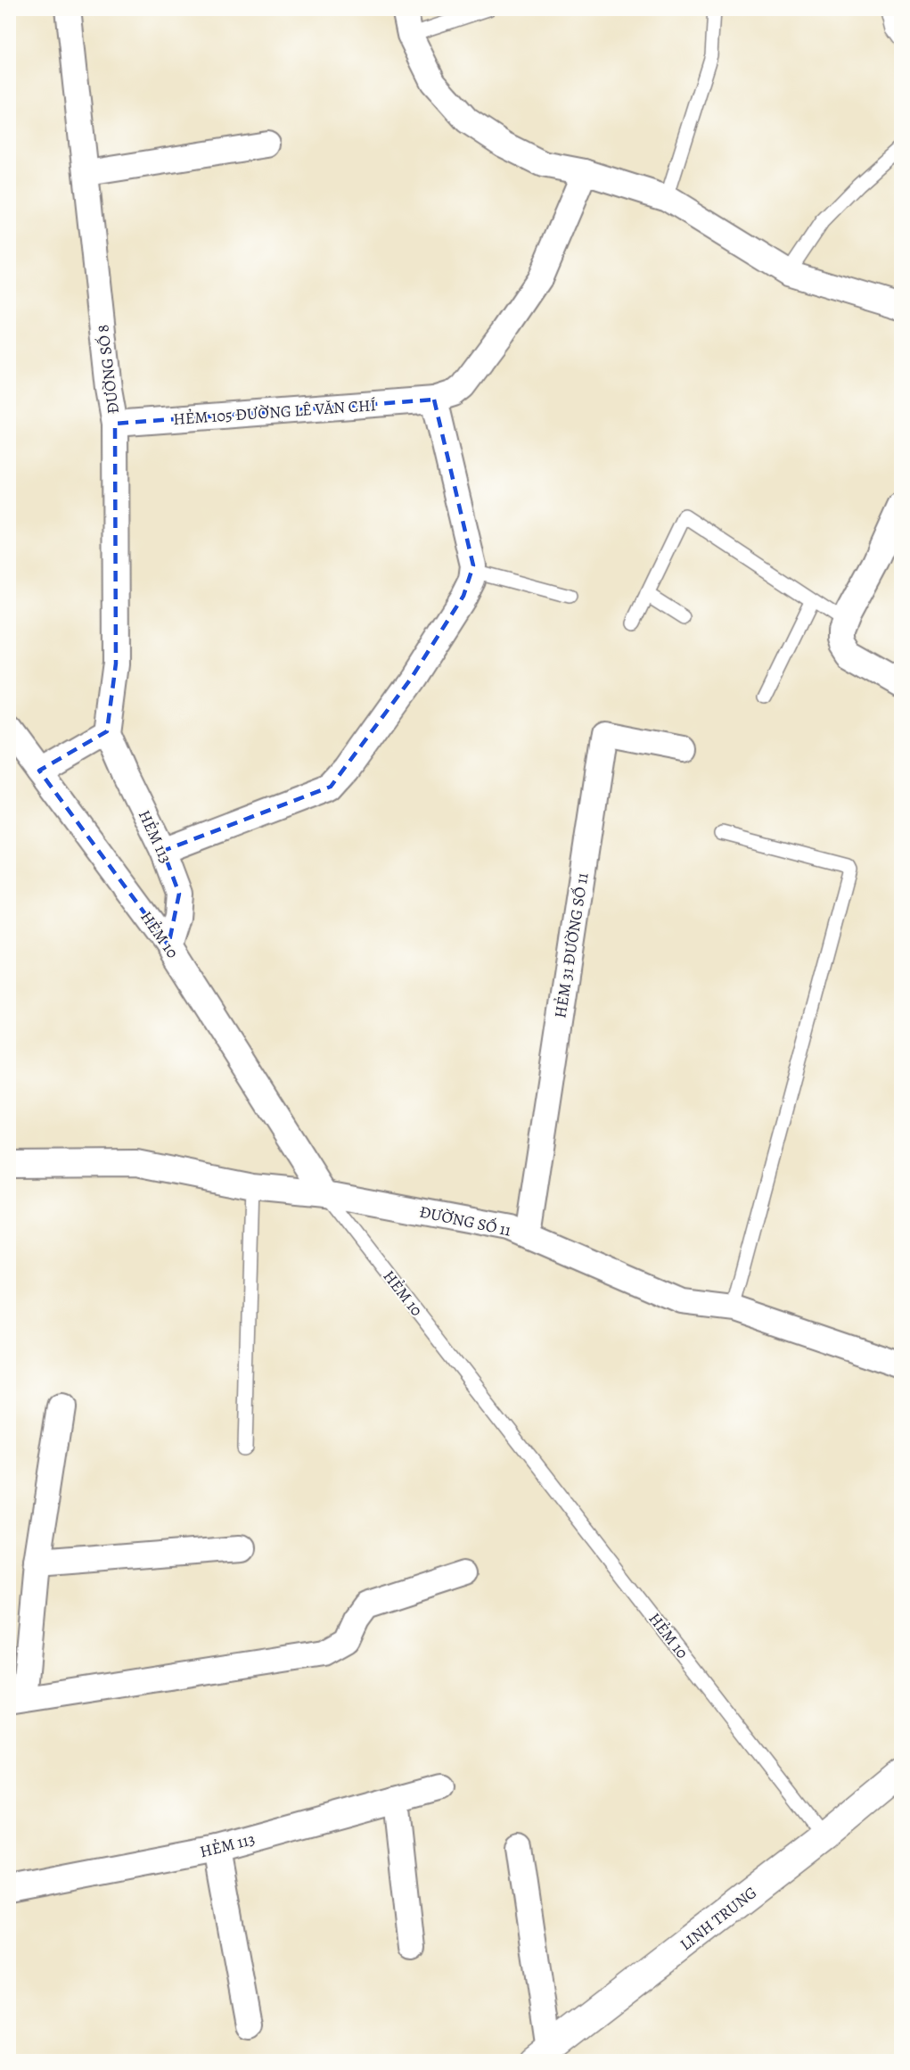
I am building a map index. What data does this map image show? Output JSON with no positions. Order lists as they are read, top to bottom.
{
  "streets": {
    "street": [
      "ĐƯỜNG SỐ 8",
      "HẺM 105 ĐƯỜNG LÊ VĂN CHÍ",
      "HẺM 113",
      "HẺM 10",
      "HẺM 31 ĐƯỜNG SỐ 11",
      "ĐƯỜNG SỐ 11",
      "LINH TRUNG"
    ]
  },
  "crossings": [
    ["ĐƯỜNG SỐ 8", "HẺM 105 ĐƯỜNG LÊ VĂN CHÍ"],
    ["ĐƯỜNG SỐ 8", "HẺM 113"],
    ["HẺM 113", "HẺM 10"],
    ["HẺM 10", "ĐƯỜNG SỐ 11"],
    ["HẺM 10", "LINH TRUNG"],
    ["HẺM 31 ĐƯỜNG SỐ 11", "ĐƯỜNG SỐ 11"]
  ]
}
